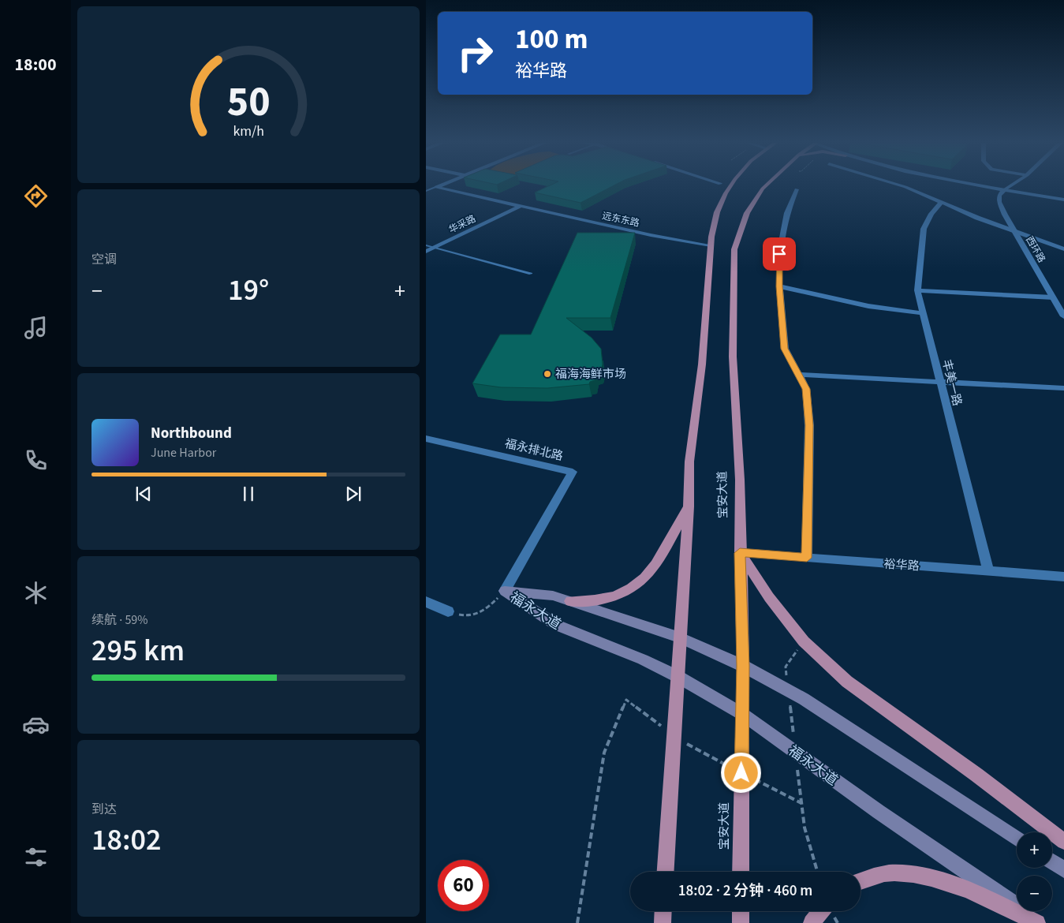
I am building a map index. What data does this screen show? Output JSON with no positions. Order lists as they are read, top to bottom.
{
  "streets": {
    "main road": ["宝安大道", "福永大道"],
    "street": [
      "远东东路",
      "华采路",
      "西环路",
      "丰美一路",
      "福永排北路",
      "裕华路"
    ]
  },
  "crossings": [
    ["远东东路", "华采路"],
    ["丰美一路", "裕华路"],
    ["福永排北路", "福永大道"],
    ["宝安大道", "裕华路"],
    ["宝安大道", "福永大道"]
  ],
  "places": ["福海海鲜市场"],
  "page": {
    "tabs": "18:00",
    "turn": ["100 m", "裕华路"],
    "tile": [
      "空调",
      ["续航 · 59%", "295 km"],
      ["到达", "18:02"]
    ],
    "heat": ["−", "19°", "+"],
    "song": ["Northbound", "June Harbor"],
    "map_buttons": ["+", "−"],
    "limit": "60",
    "trip": "18:02 · 2 分钟 · 460 m",
    "gauge": ["50", "km/h"]
  }
}
